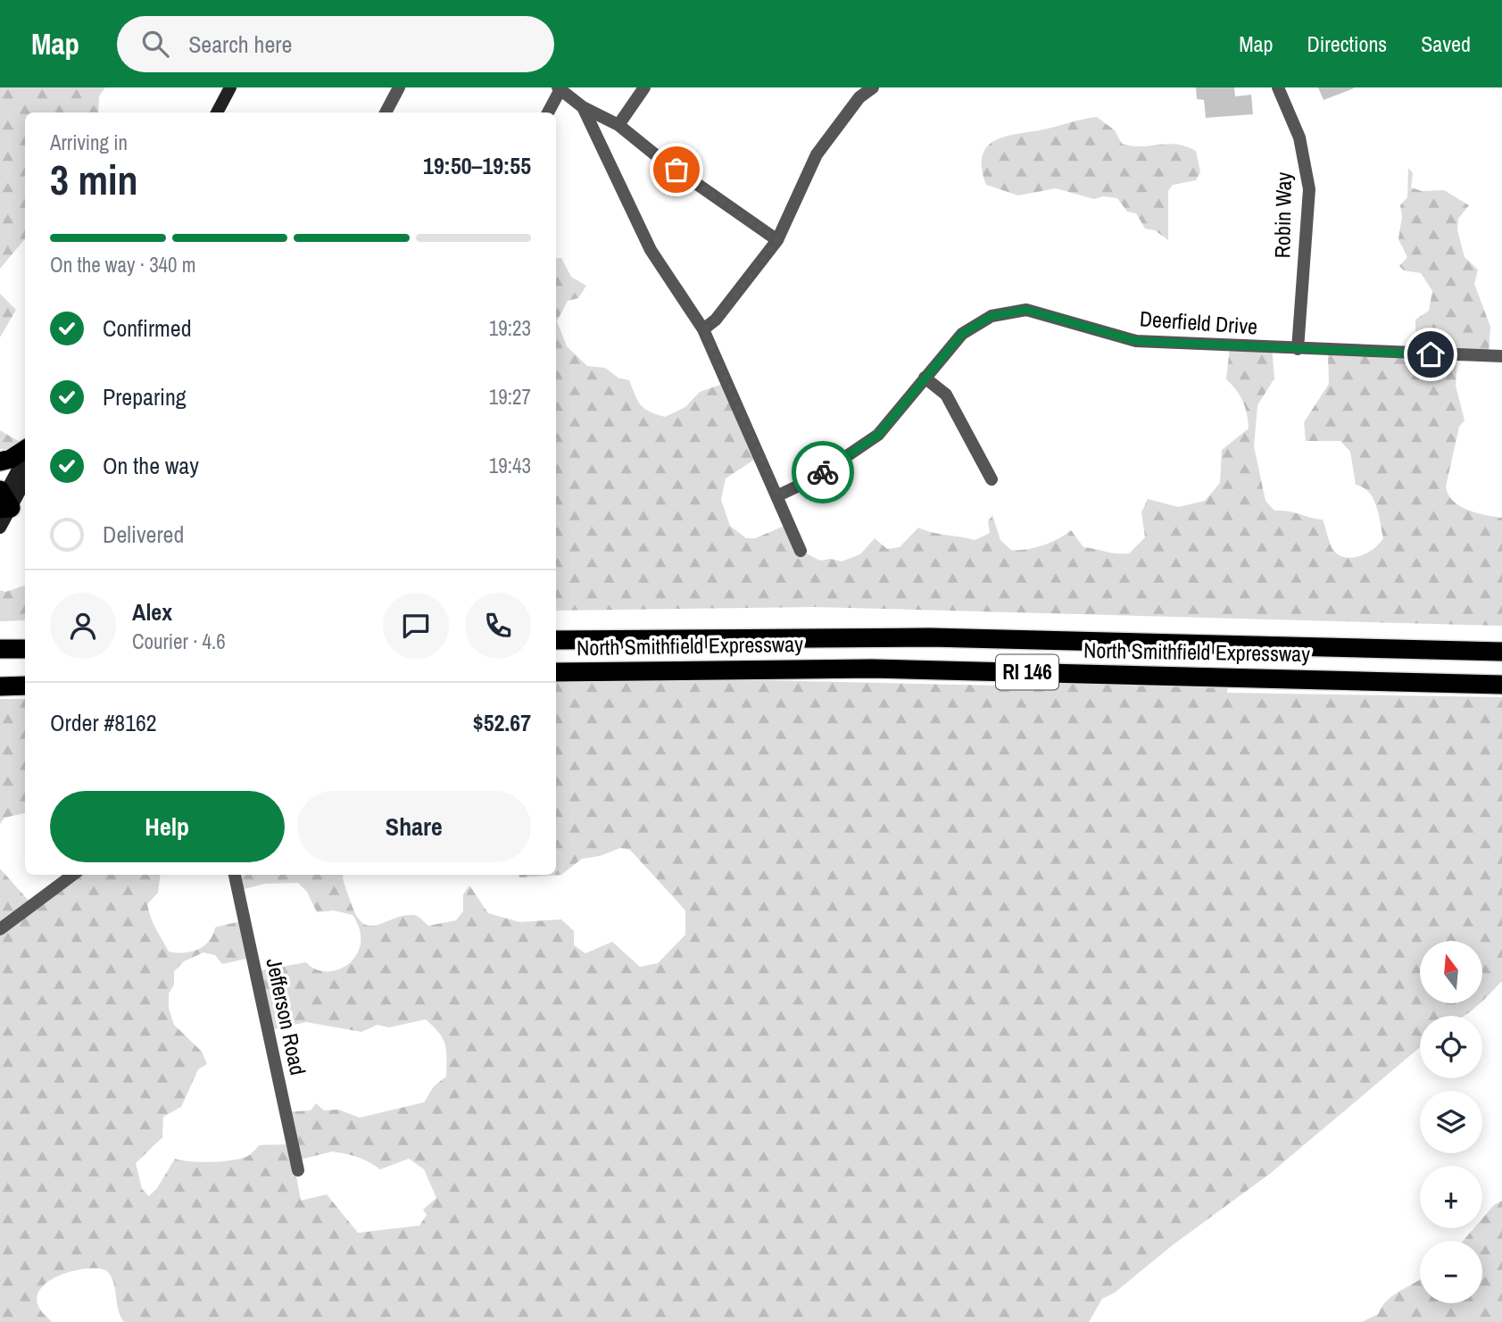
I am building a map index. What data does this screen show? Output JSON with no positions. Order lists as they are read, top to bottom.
{
  "streets": {
    "highway": ["North Smithfield Expressway", "RI 146"],
    "street": ["Robin Way", "Deerfield Drive", "Jefferson Road"]
  },
  "crossings": [
    ["Robin Way", "Deerfield Drive"]
  ],
  "north": "top",
  "page": {
    "header": "Map",
    "search": "Search here",
    "nav": ["Map", "Directions", "Saved"],
    "heading": ["3 min", "Arriving in", "19:50–19:55"],
    "panel": [
      "Alex",
      "Courier · 4.6",
      "Order #8162",
      "$52.67"
    ],
    "bar": "On the way · 340 m",
    "list": [
      ["Confirmed", "19:23"],
      ["Preparing", "19:27"],
      ["On the way", "19:43"],
      "Delivered"
    ],
    "buttons": ["Help", "Share"],
    "map_buttons": ["+", "−"]
  }
}
